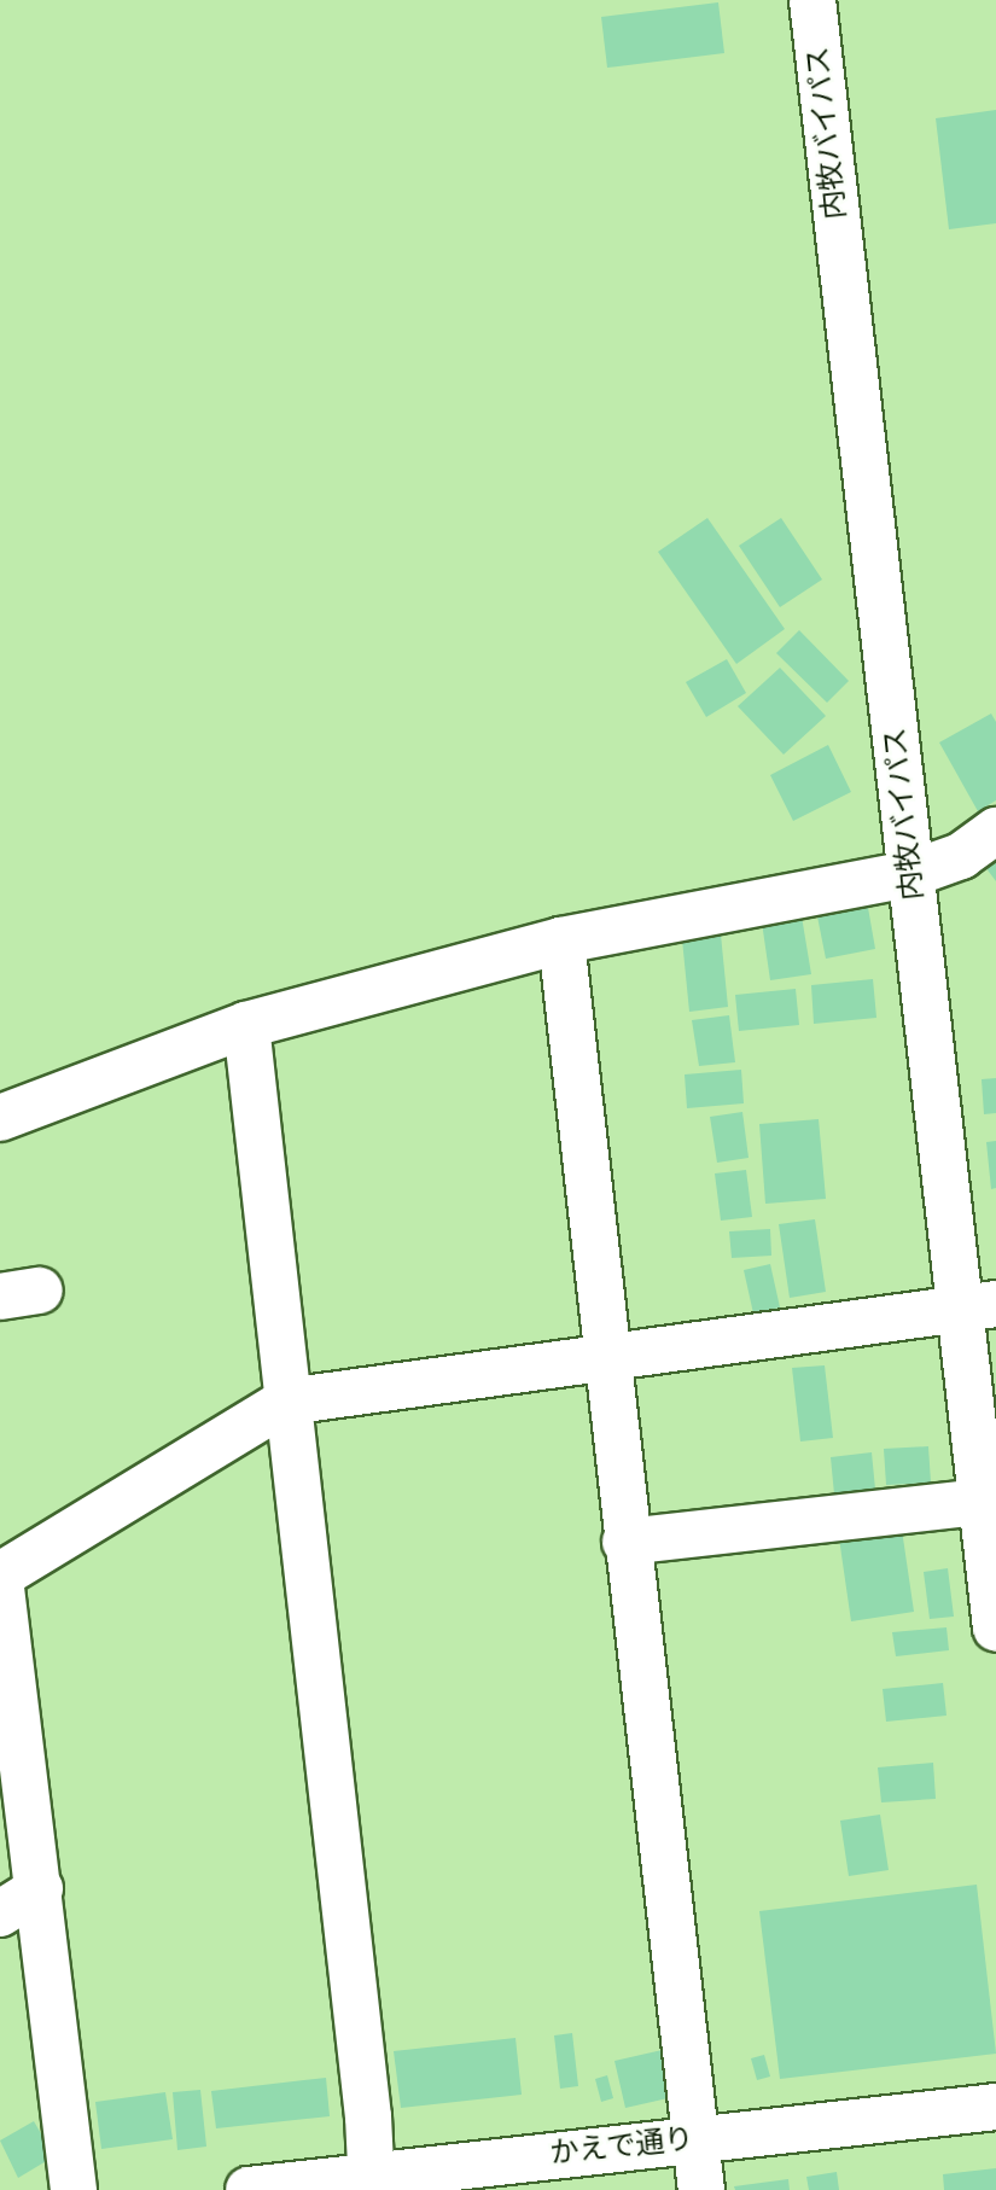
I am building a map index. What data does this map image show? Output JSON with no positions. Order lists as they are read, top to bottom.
{
  "streets": {
    "street": ["内牧バイパス", "かえで通り"]
  }
}
